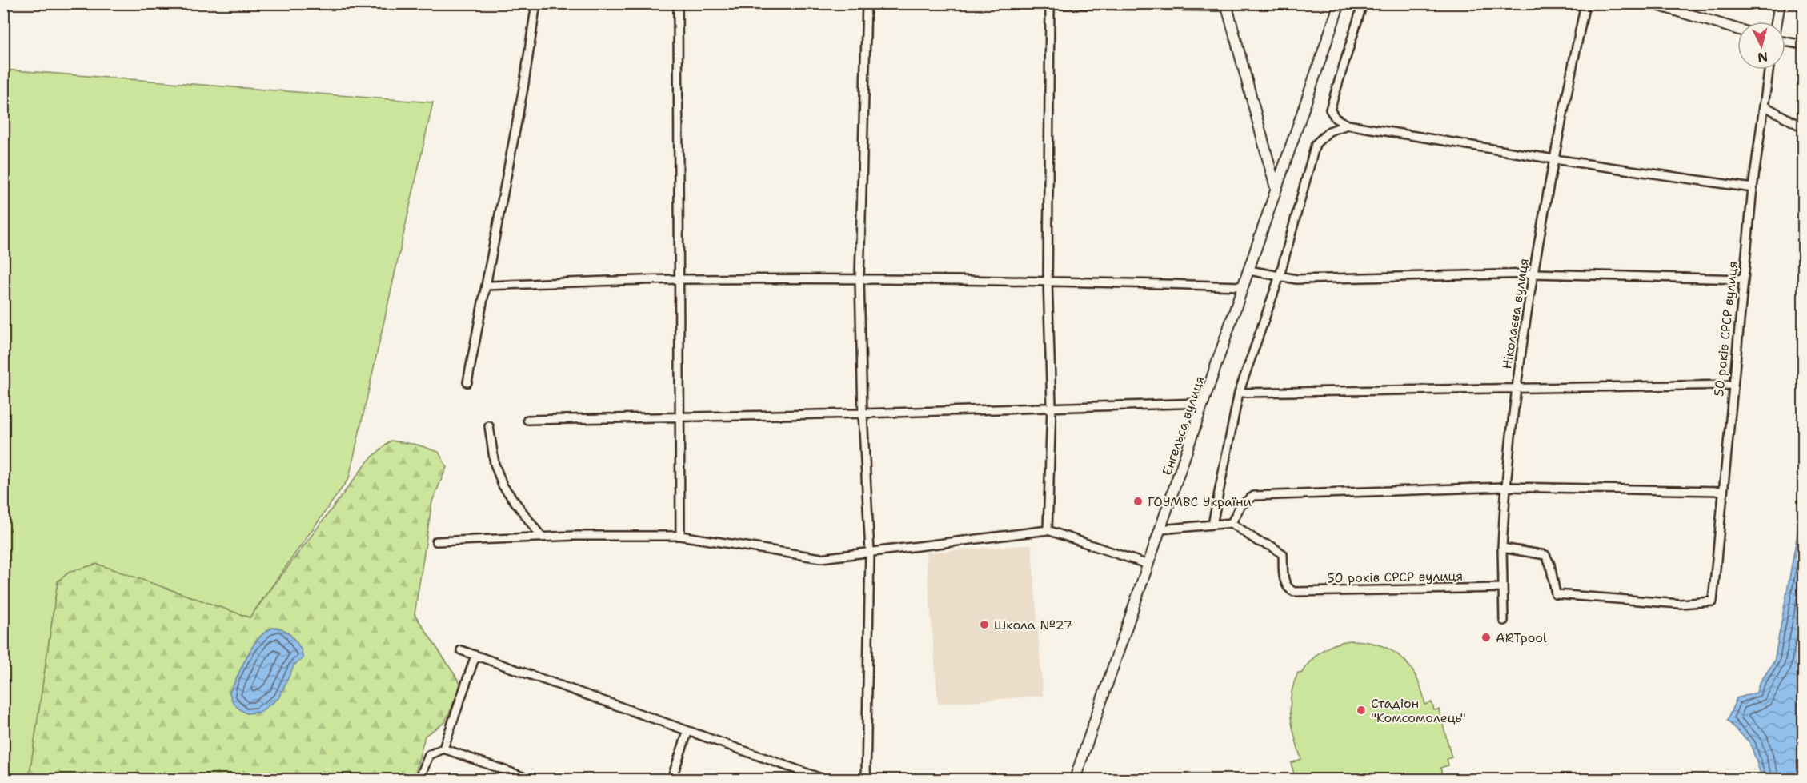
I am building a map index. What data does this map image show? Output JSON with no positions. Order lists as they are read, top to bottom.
{
  "streets": {
    "street": ["Ніколаєва вулиця", "50 років СРСР вулиця", "Енгельса вулиця"]
  },
  "crossings": [
    ["Ніколаєва вулиця", "50 років СРСР вулиця"]
  ],
  "places": [
    "ГОУМВС України",
    "Школа №27",
    "ARTpool",
    "Стадіон \"Комсомолець\""
  ],
  "north": "bottom"
}
